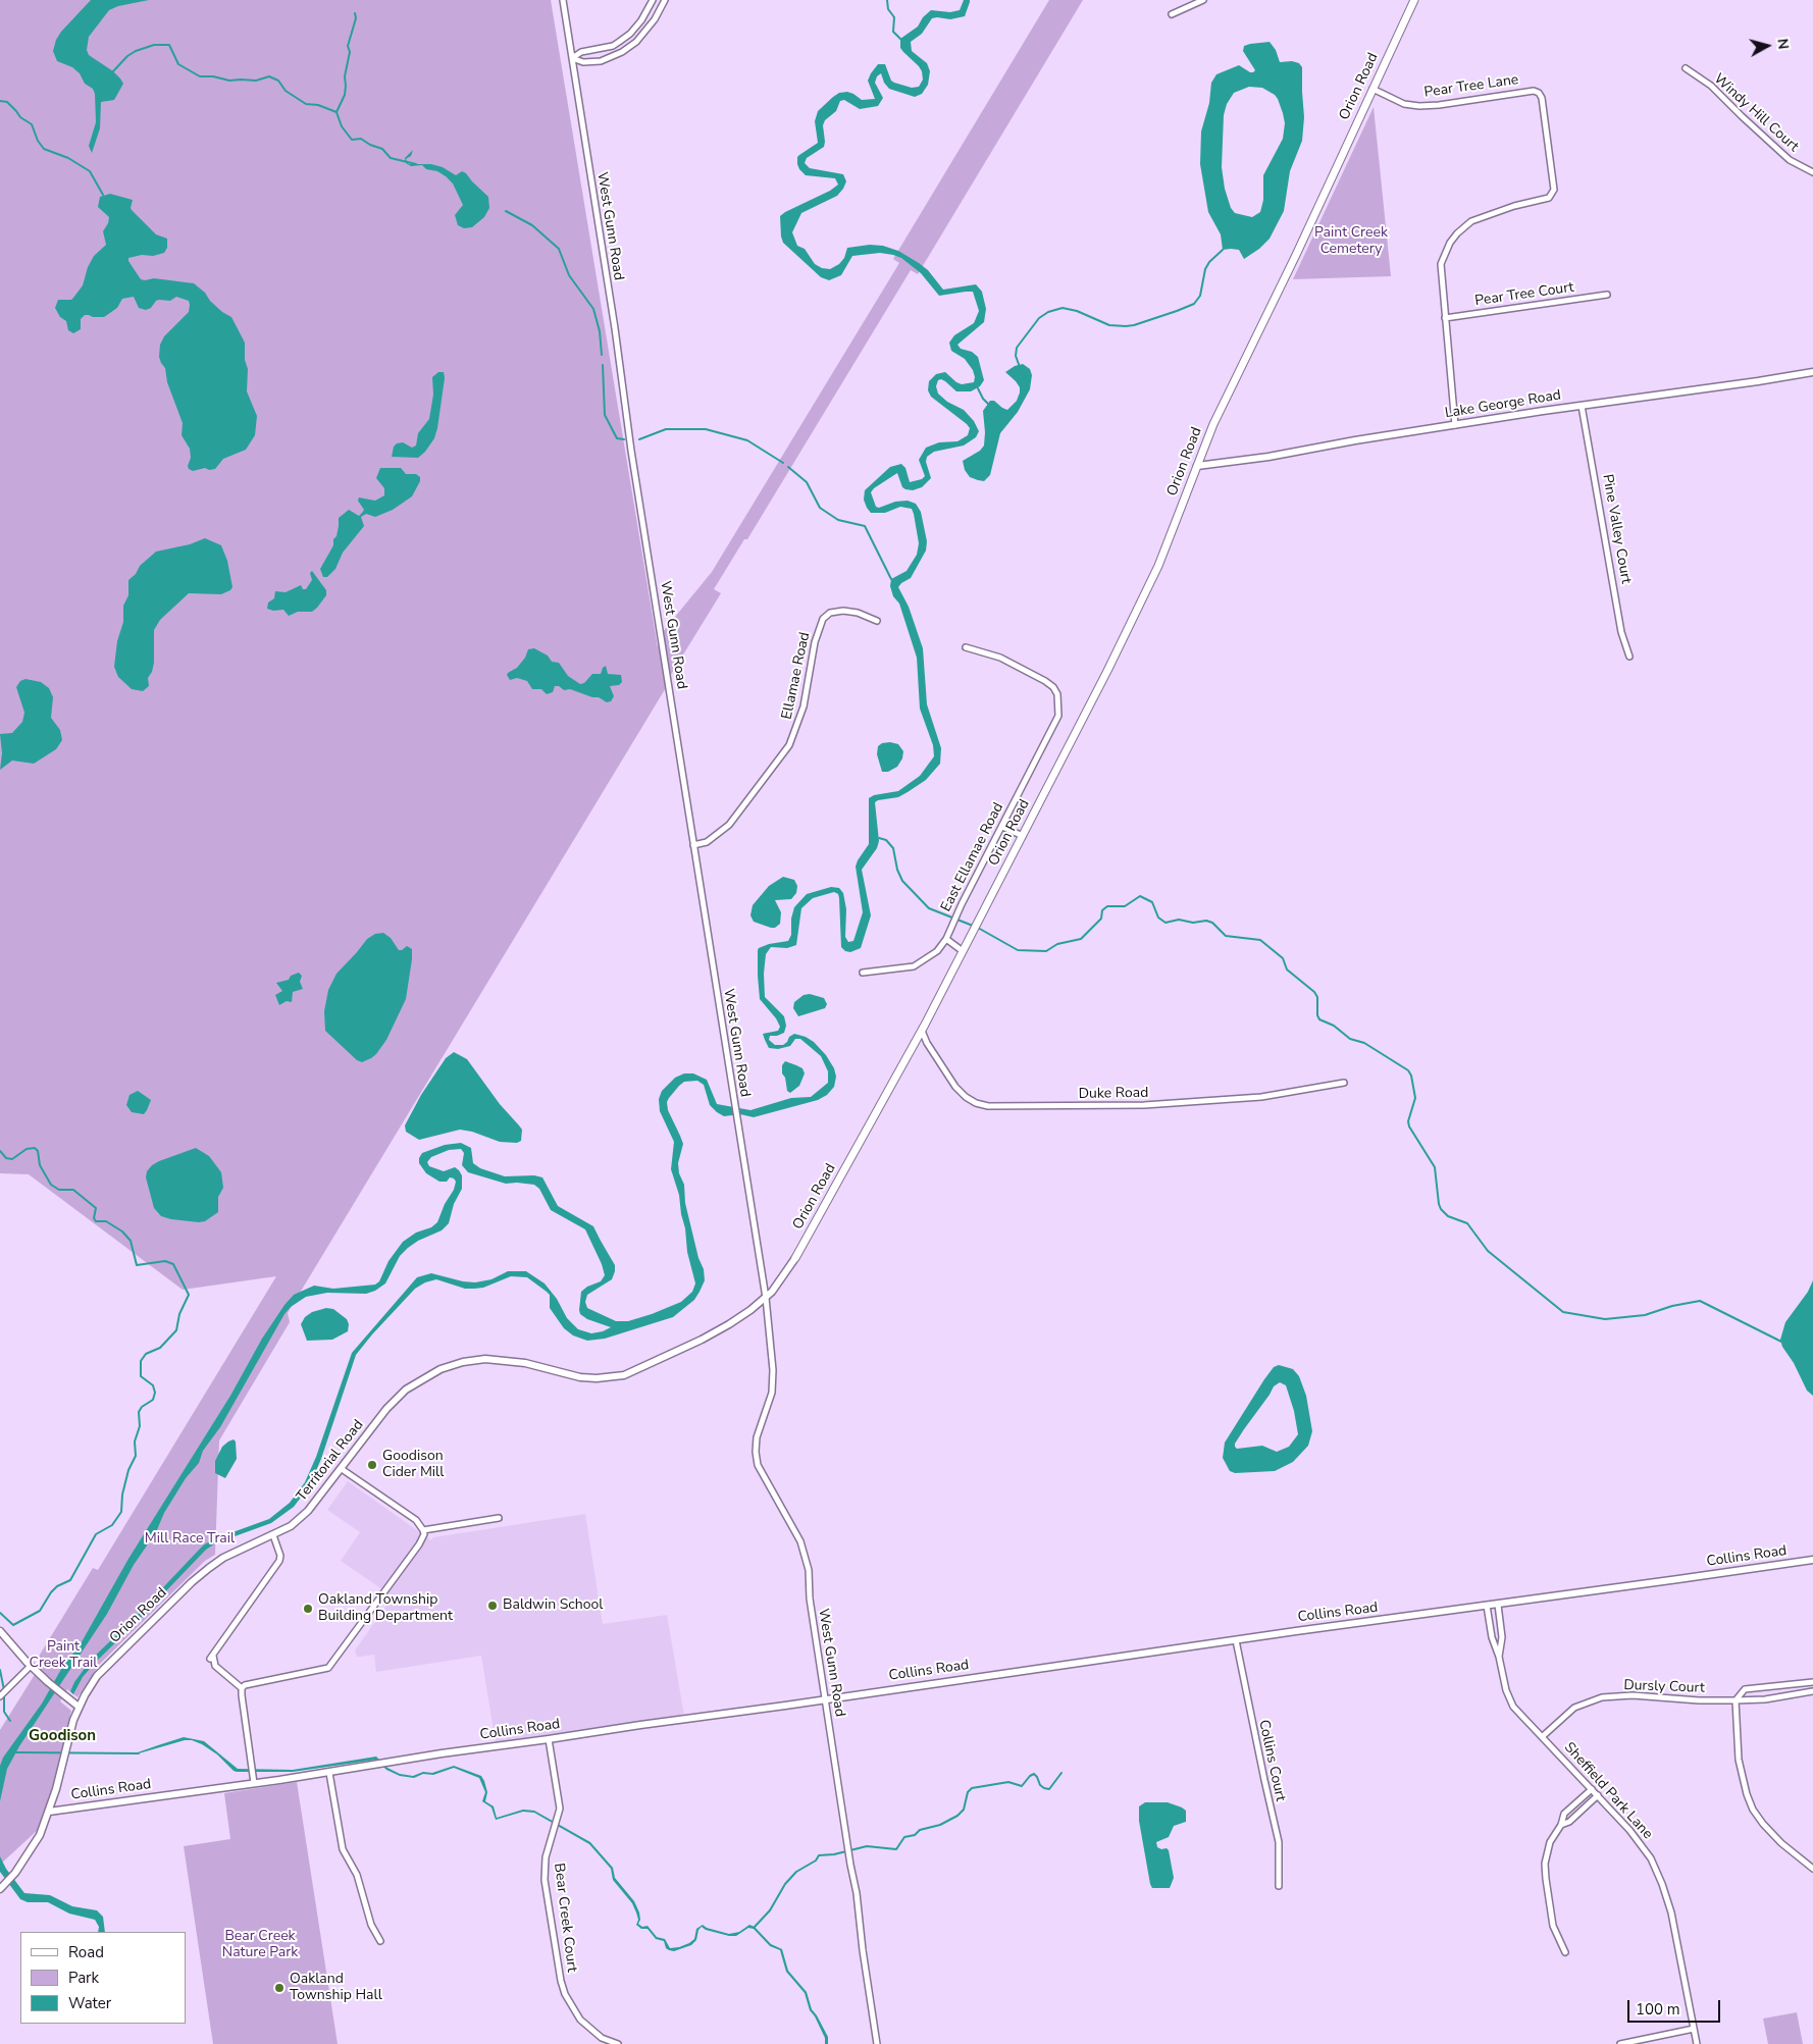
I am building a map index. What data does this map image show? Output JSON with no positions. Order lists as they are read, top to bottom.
{
  "streets": {
    "main road": ["Orion Road"],
    "street": [
      "Pear Tree Lane",
      "Windy Hill Court",
      "West Gunn Road",
      "Pear Tree Court",
      "Lake George Road",
      "Pine Valley Court",
      "Ellamae Road",
      "East Ellamae Road",
      "Duke Road",
      "Territorial Road",
      "Collins Road",
      "Dursly Court",
      "Collins Court",
      "Sheffield Park Lane",
      "Bear Creek Court"
    ]
  },
  "crossings": [
    ["Orion Road", "Pear Tree Lane"],
    ["Orion Road", "West Gunn Road"],
    ["Orion Road", "Lake George Road"],
    ["Orion Road", "Duke Road"],
    ["Orion Road", "Territorial Road"],
    ["Orion Road", "Collins Road"],
    ["Pear Tree Lane", "Pear Tree Court"],
    ["Pear Tree Lane", "Lake George Road"],
    ["West Gunn Road", "Ellamae Road"],
    ["West Gunn Road", "Collins Road"],
    ["Lake George Road", "Pine Valley Court"],
    ["Collins Road", "Collins Court"],
    ["Collins Road", "Sheffield Park Lane"],
    ["Collins Road", "Bear Creek Court"],
    ["Dursly Court", "Sheffield Park Lane"]
  ],
  "districts": ["Goodison"],
  "parks": [
    "Paint Creek Cemetery",
    "Mill Race Trail",
    "Paint Creek Trail",
    "Bear Creek Nature Park"
  ],
  "places": [
    "Goodison Cider Mill",
    "Baldwin School",
    "Oakland Township Building Department",
    "Oakland Township Hall"
  ],
  "legend": ["Road", "Park", "Water"],
  "scale_bar": "100 m",
  "north": "right"
}
